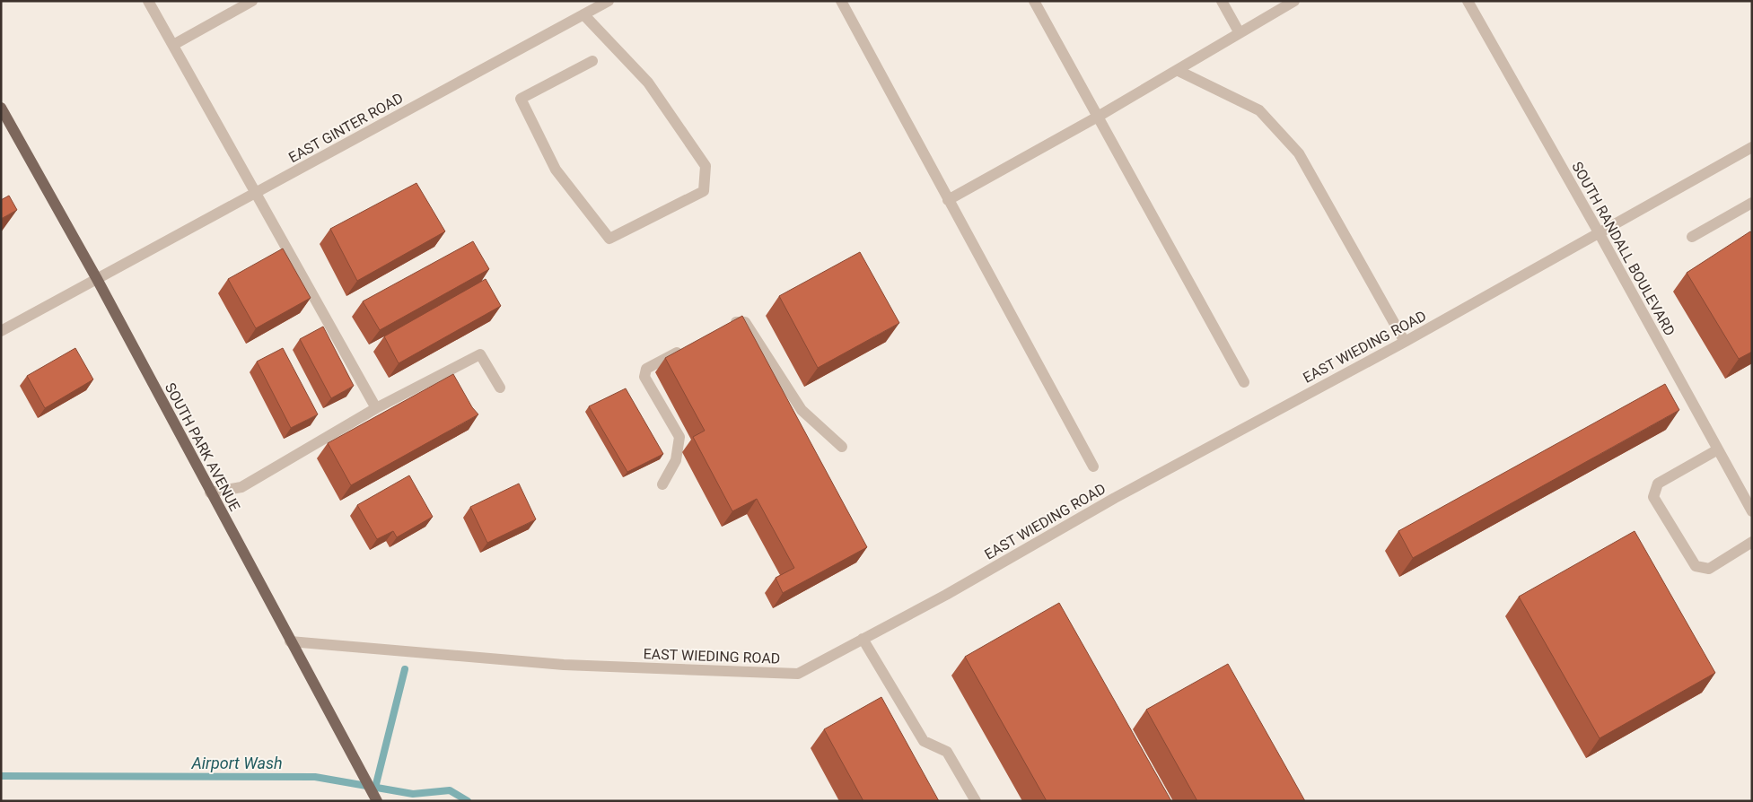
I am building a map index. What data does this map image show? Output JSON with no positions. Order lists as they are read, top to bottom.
{
  "streets": {
    "main road": ["SOUTH PARK AVENUE"],
    "street": ["EAST GINTER ROAD", "SOUTH RANDALL BOULEVARD", "EAST WIEDING ROAD"]
  },
  "crossings": [
    ["EAST GINTER ROAD", "SOUTH PARK AVENUE"],
    ["SOUTH RANDALL BOULEVARD", "EAST WIEDING ROAD"],
    ["EAST WIEDING ROAD", "SOUTH PARK AVENUE"]
  ],
  "water": ["Airport Wash"]
}
